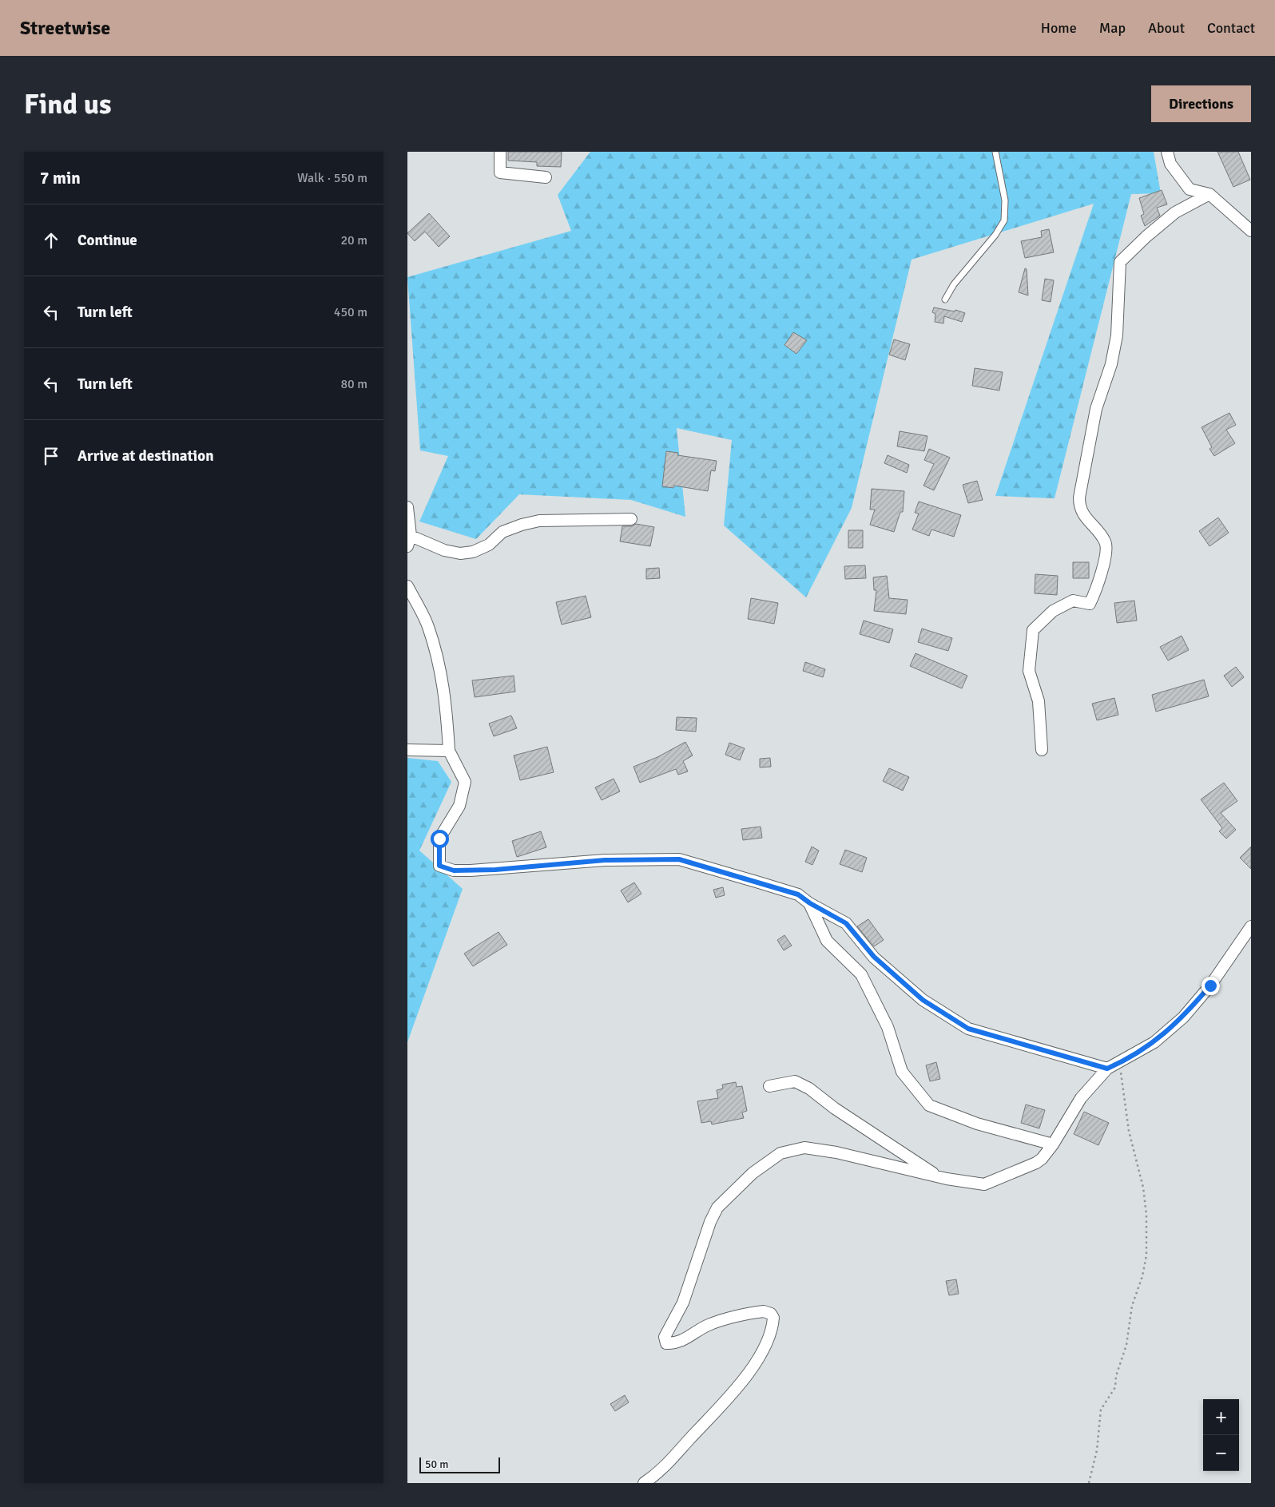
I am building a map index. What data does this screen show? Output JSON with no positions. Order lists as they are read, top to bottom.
{
  "scale_bar": "50 m",
  "page": {
    "header": "Streetwise",
    "nav": [
      "Home",
      "Map",
      "About",
      "Contact"
    ],
    "buttons": "Directions",
    "title": "Find us",
    "heading": ["7 min", "Walk · 550 m"],
    "list": [
      ["Continue", "20 m"],
      ["Turn left", "450 m"],
      ["Turn left", "80 m"],
      "Arrive at destination"
    ],
    "map_buttons": ["+", "−"],
    "scale": "50 m"
  }
}
